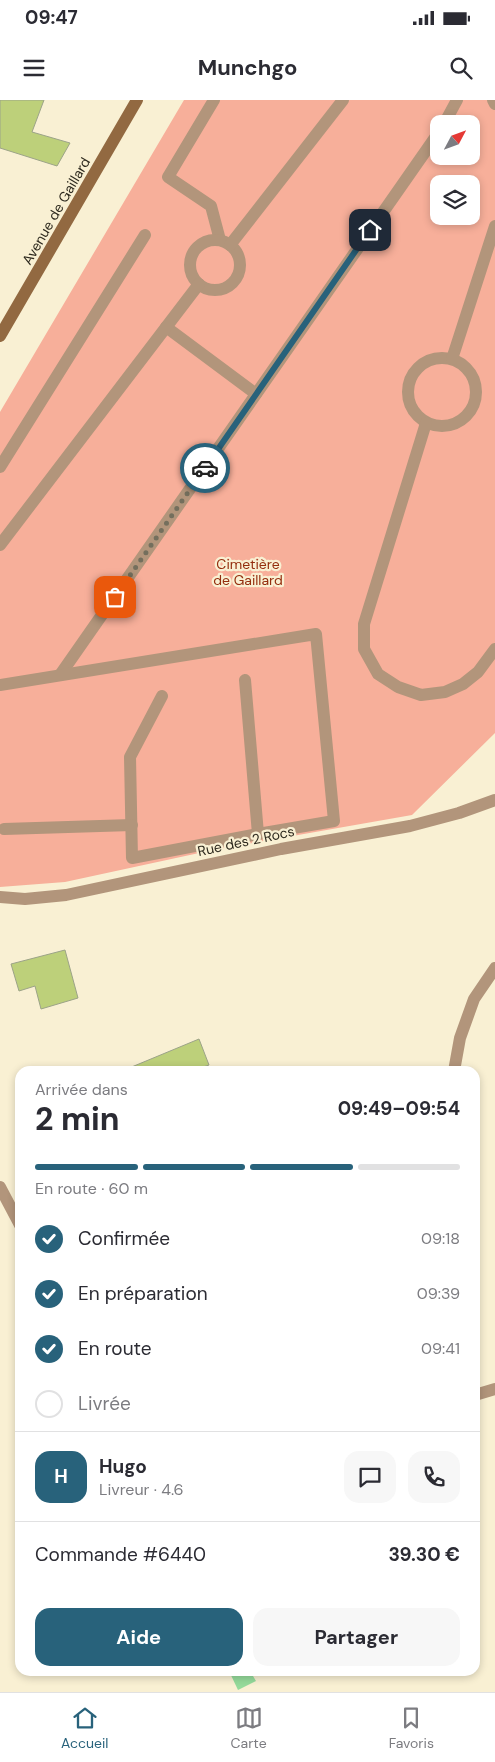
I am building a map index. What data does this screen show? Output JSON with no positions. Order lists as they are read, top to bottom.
{
  "streets": {
    "street": ["Avenue de Gaillard", "Rue des 2 Rocs"]
  },
  "parks": ["Cimetière de Gaillard"],
  "north": "top right",
  "page": {
    "status": "09:47",
    "header": "Munchgo",
    "heading": ["2 min", "Arrivée dans", "09:49–09:54"],
    "panel": [
      "Hugo",
      "Livreur · 4.6",
      "Commande #6440",
      "39.30 €"
    ],
    "bar": "En route · 60 m",
    "list": [
      ["Confirmée", "09:18"],
      ["En préparation", "09:39"],
      ["En route", "09:41"],
      "Livrée"
    ],
    "round": "H",
    "buttons": ["Aide", "Partager"],
    "tabs": ["Accueil", "Carte", "Favoris"]
  }
}
